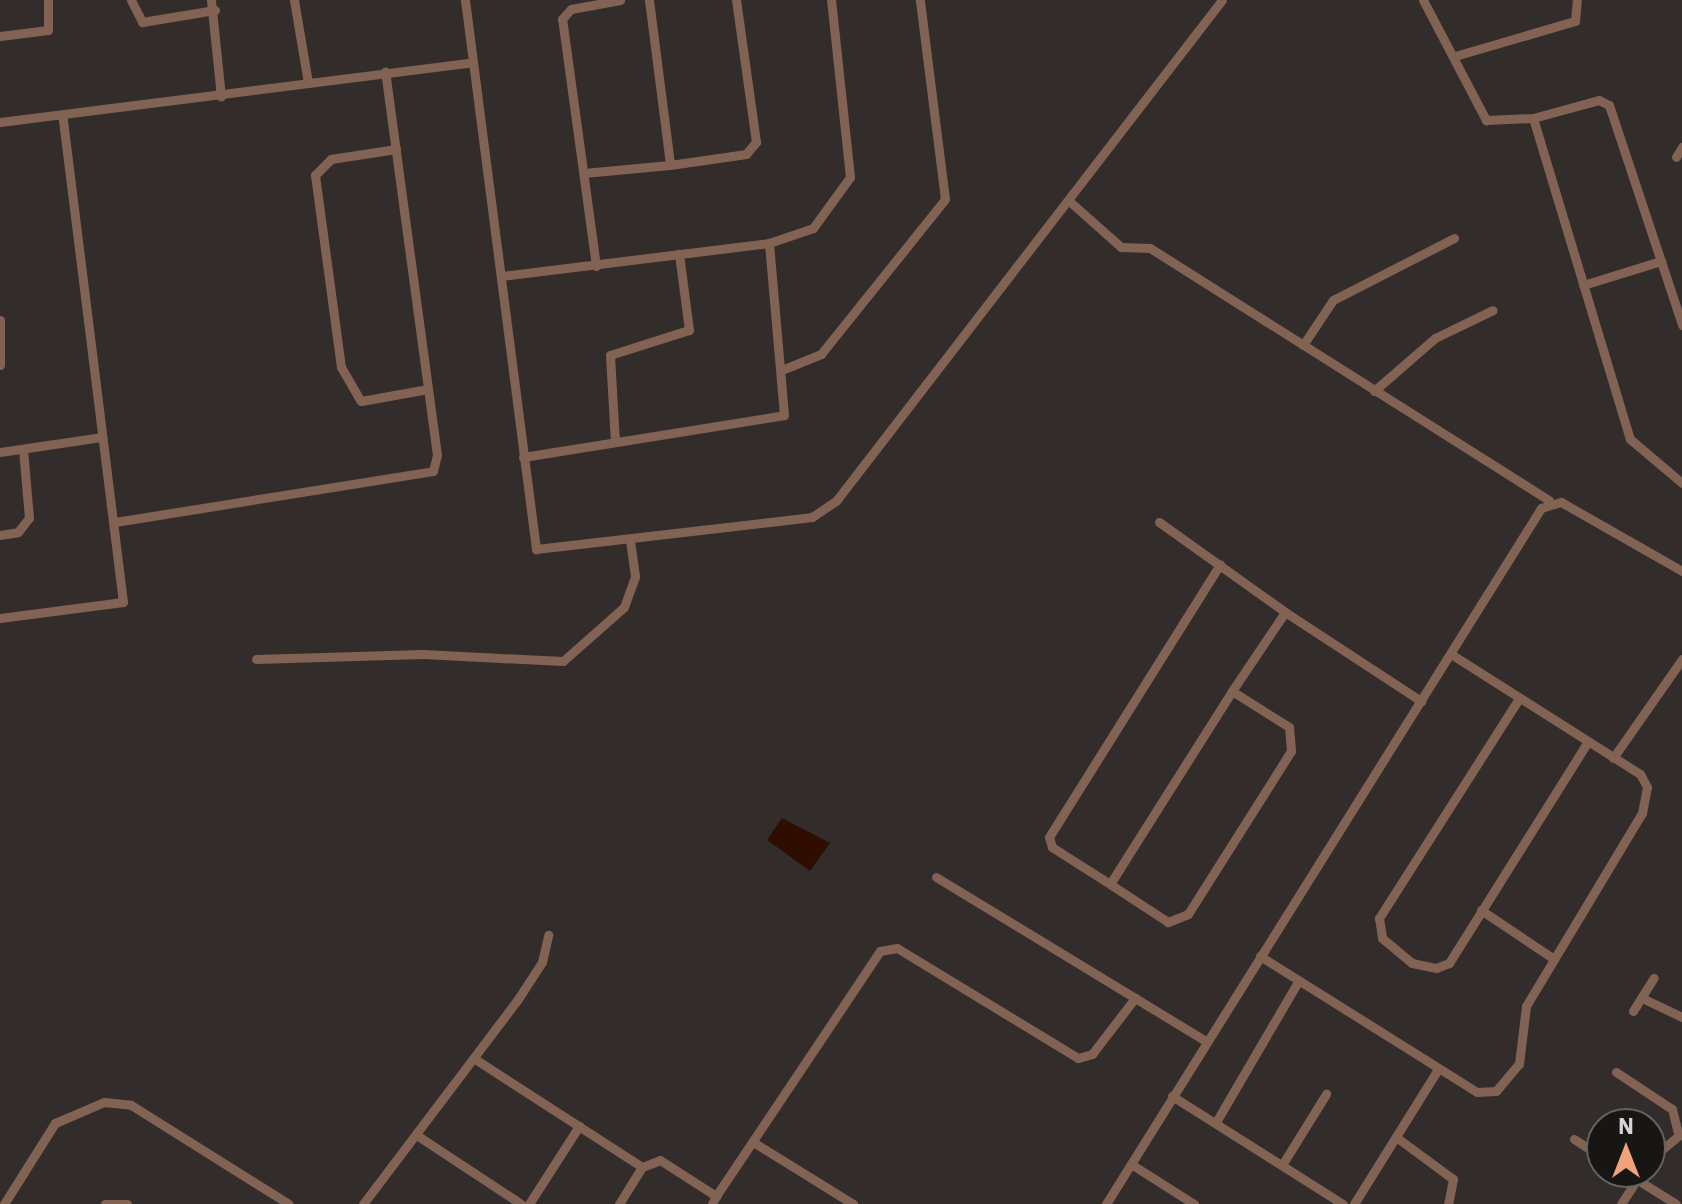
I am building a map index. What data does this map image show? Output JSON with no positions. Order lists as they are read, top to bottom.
{
  "north": "top"
}
